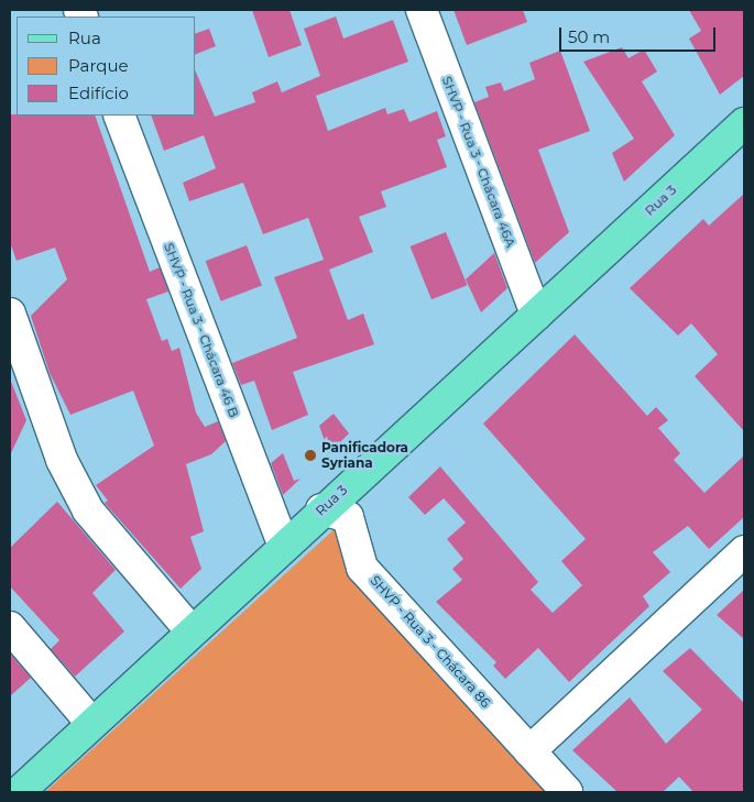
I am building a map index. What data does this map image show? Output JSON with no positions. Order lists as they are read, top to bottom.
{
  "streets": {
    "main road": ["Rua 3"],
    "street": ["SHVP - Rua 3 - Chácara 46A", "SHVP - Rua 3 - Chácara 46 B", "SHVP - Rua 3 - Chácara 86"]
  },
  "crossings": [
    ["SHVP - Rua 3 - Chácara 46A", "Rua 3"],
    ["Rua 3", "SHVP - Rua 3 - Chácara 46 B"],
    ["Rua 3", "SHVP - Rua 3 - Chácara 86"]
  ],
  "places": ["Panificadora Syriana"],
  "legend": ["Rua", "Parque", "Edifício"],
  "scale_bar": "50 m"
}
